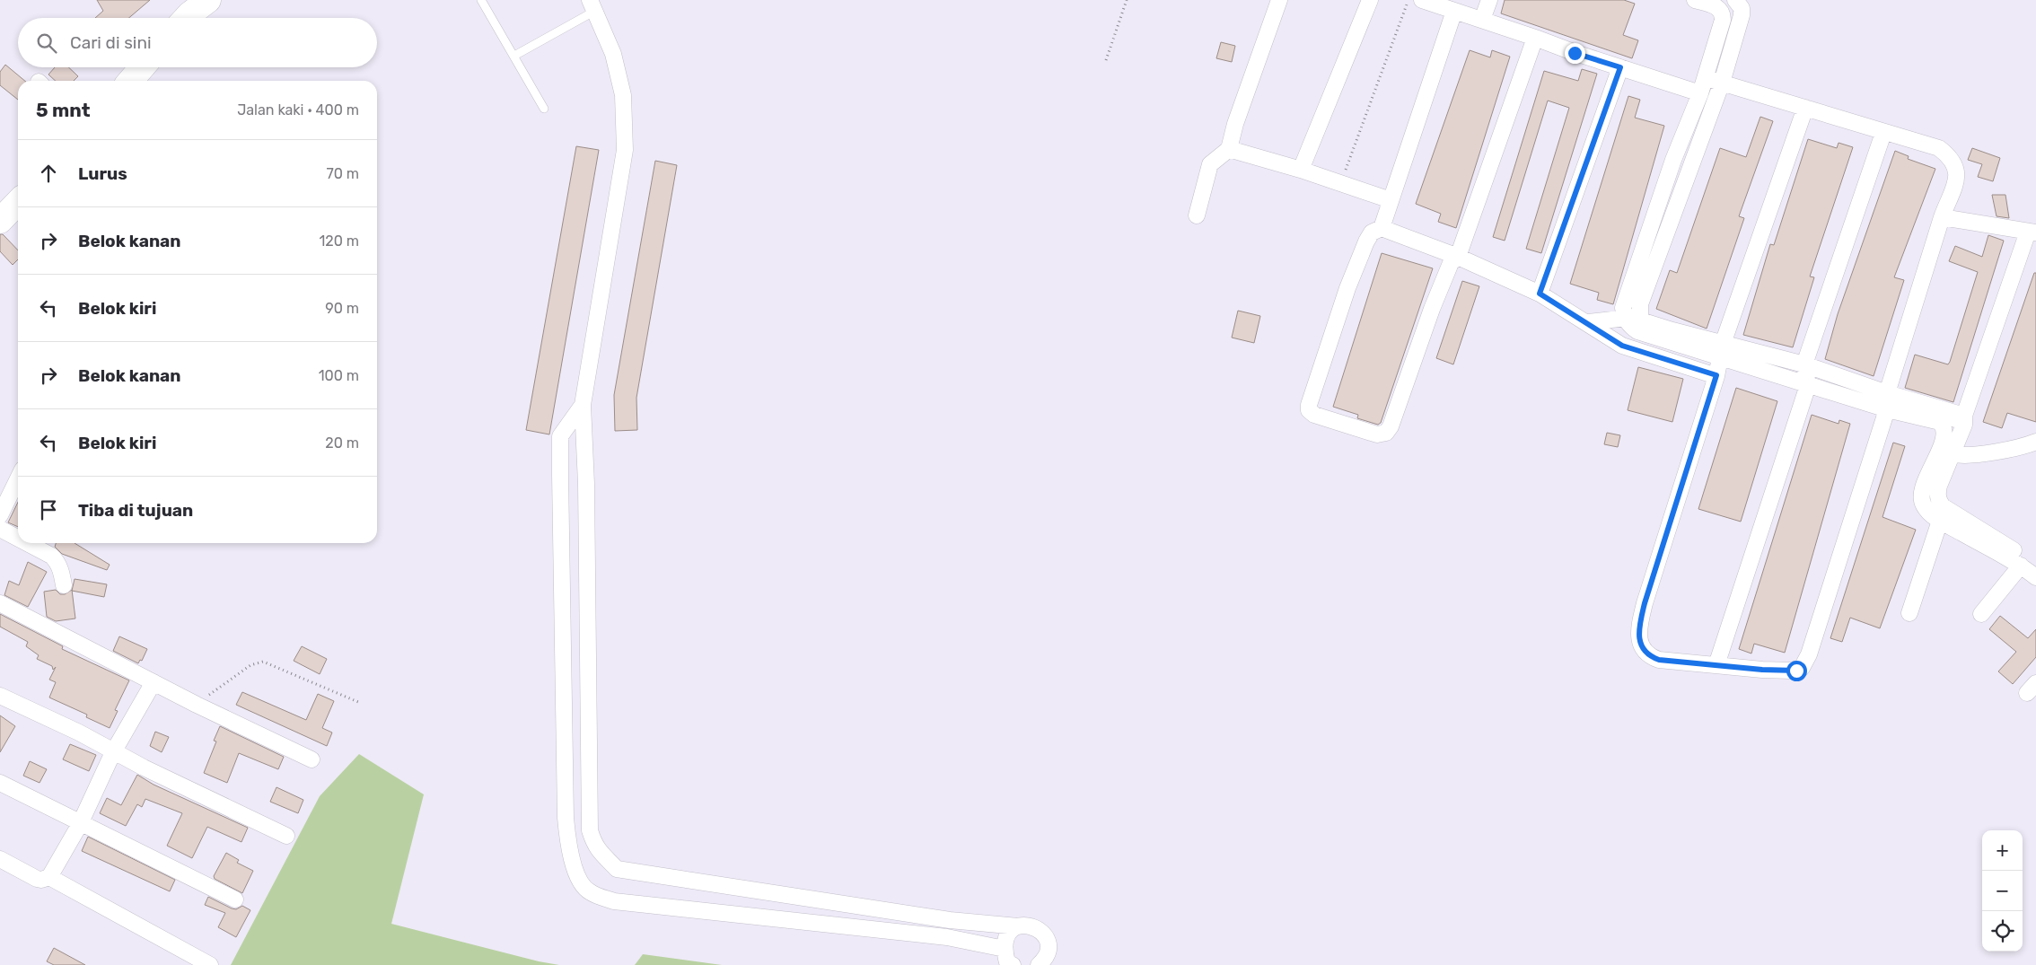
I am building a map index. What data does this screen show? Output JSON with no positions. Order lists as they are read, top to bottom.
{
  "page": {
    "search": "Cari di sini",
    "heading": ["5 mnt", "Jalan kaki · 400 m"],
    "list": [
      ["Lurus", "70 m"],
      ["Belok kanan", "120 m"],
      ["Belok kiri", "90 m"],
      ["Belok kanan", "100 m"],
      ["Belok kiri", "20 m"],
      "Tiba di tujuan"
    ],
    "map_buttons": ["+", "−"]
  }
}
